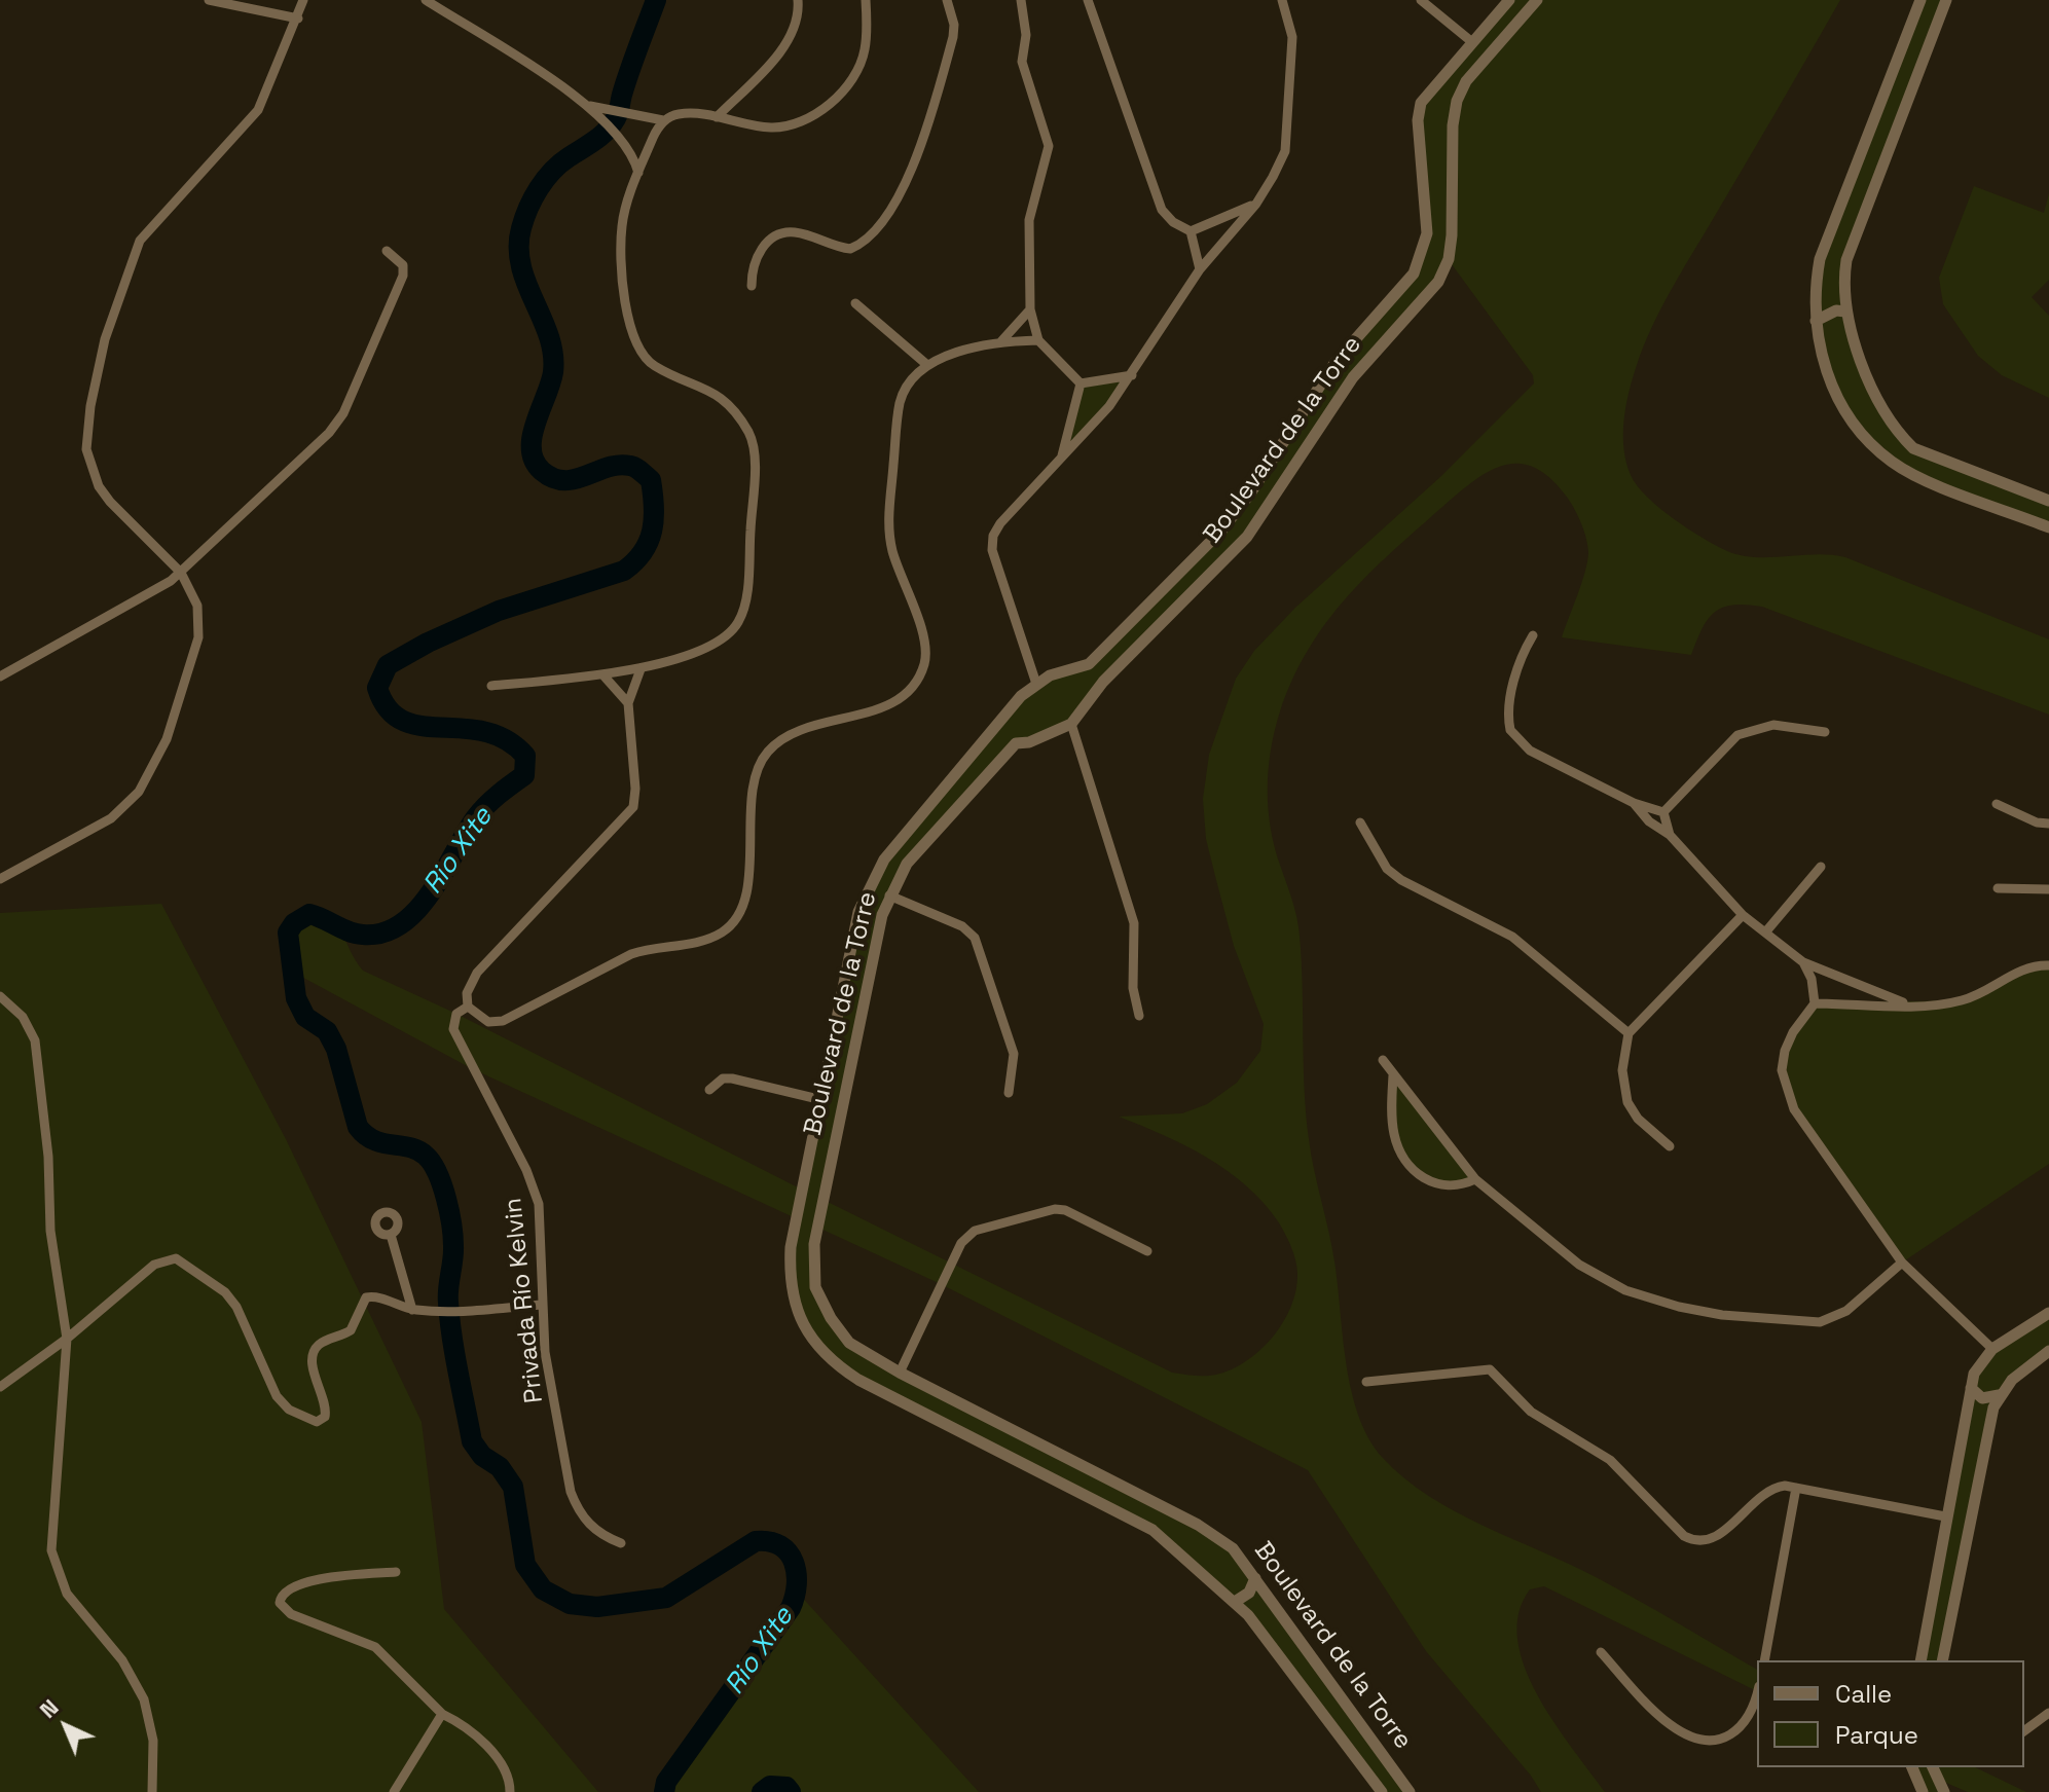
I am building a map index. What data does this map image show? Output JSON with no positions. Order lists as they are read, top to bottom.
{
  "streets": {
    "street": ["Boulevard de la Torre", "Privada Río Kelvin"]
  },
  "water": ["Rio Xite"],
  "legend": ["Calle", "Parque"],
  "north": "top left"
}
